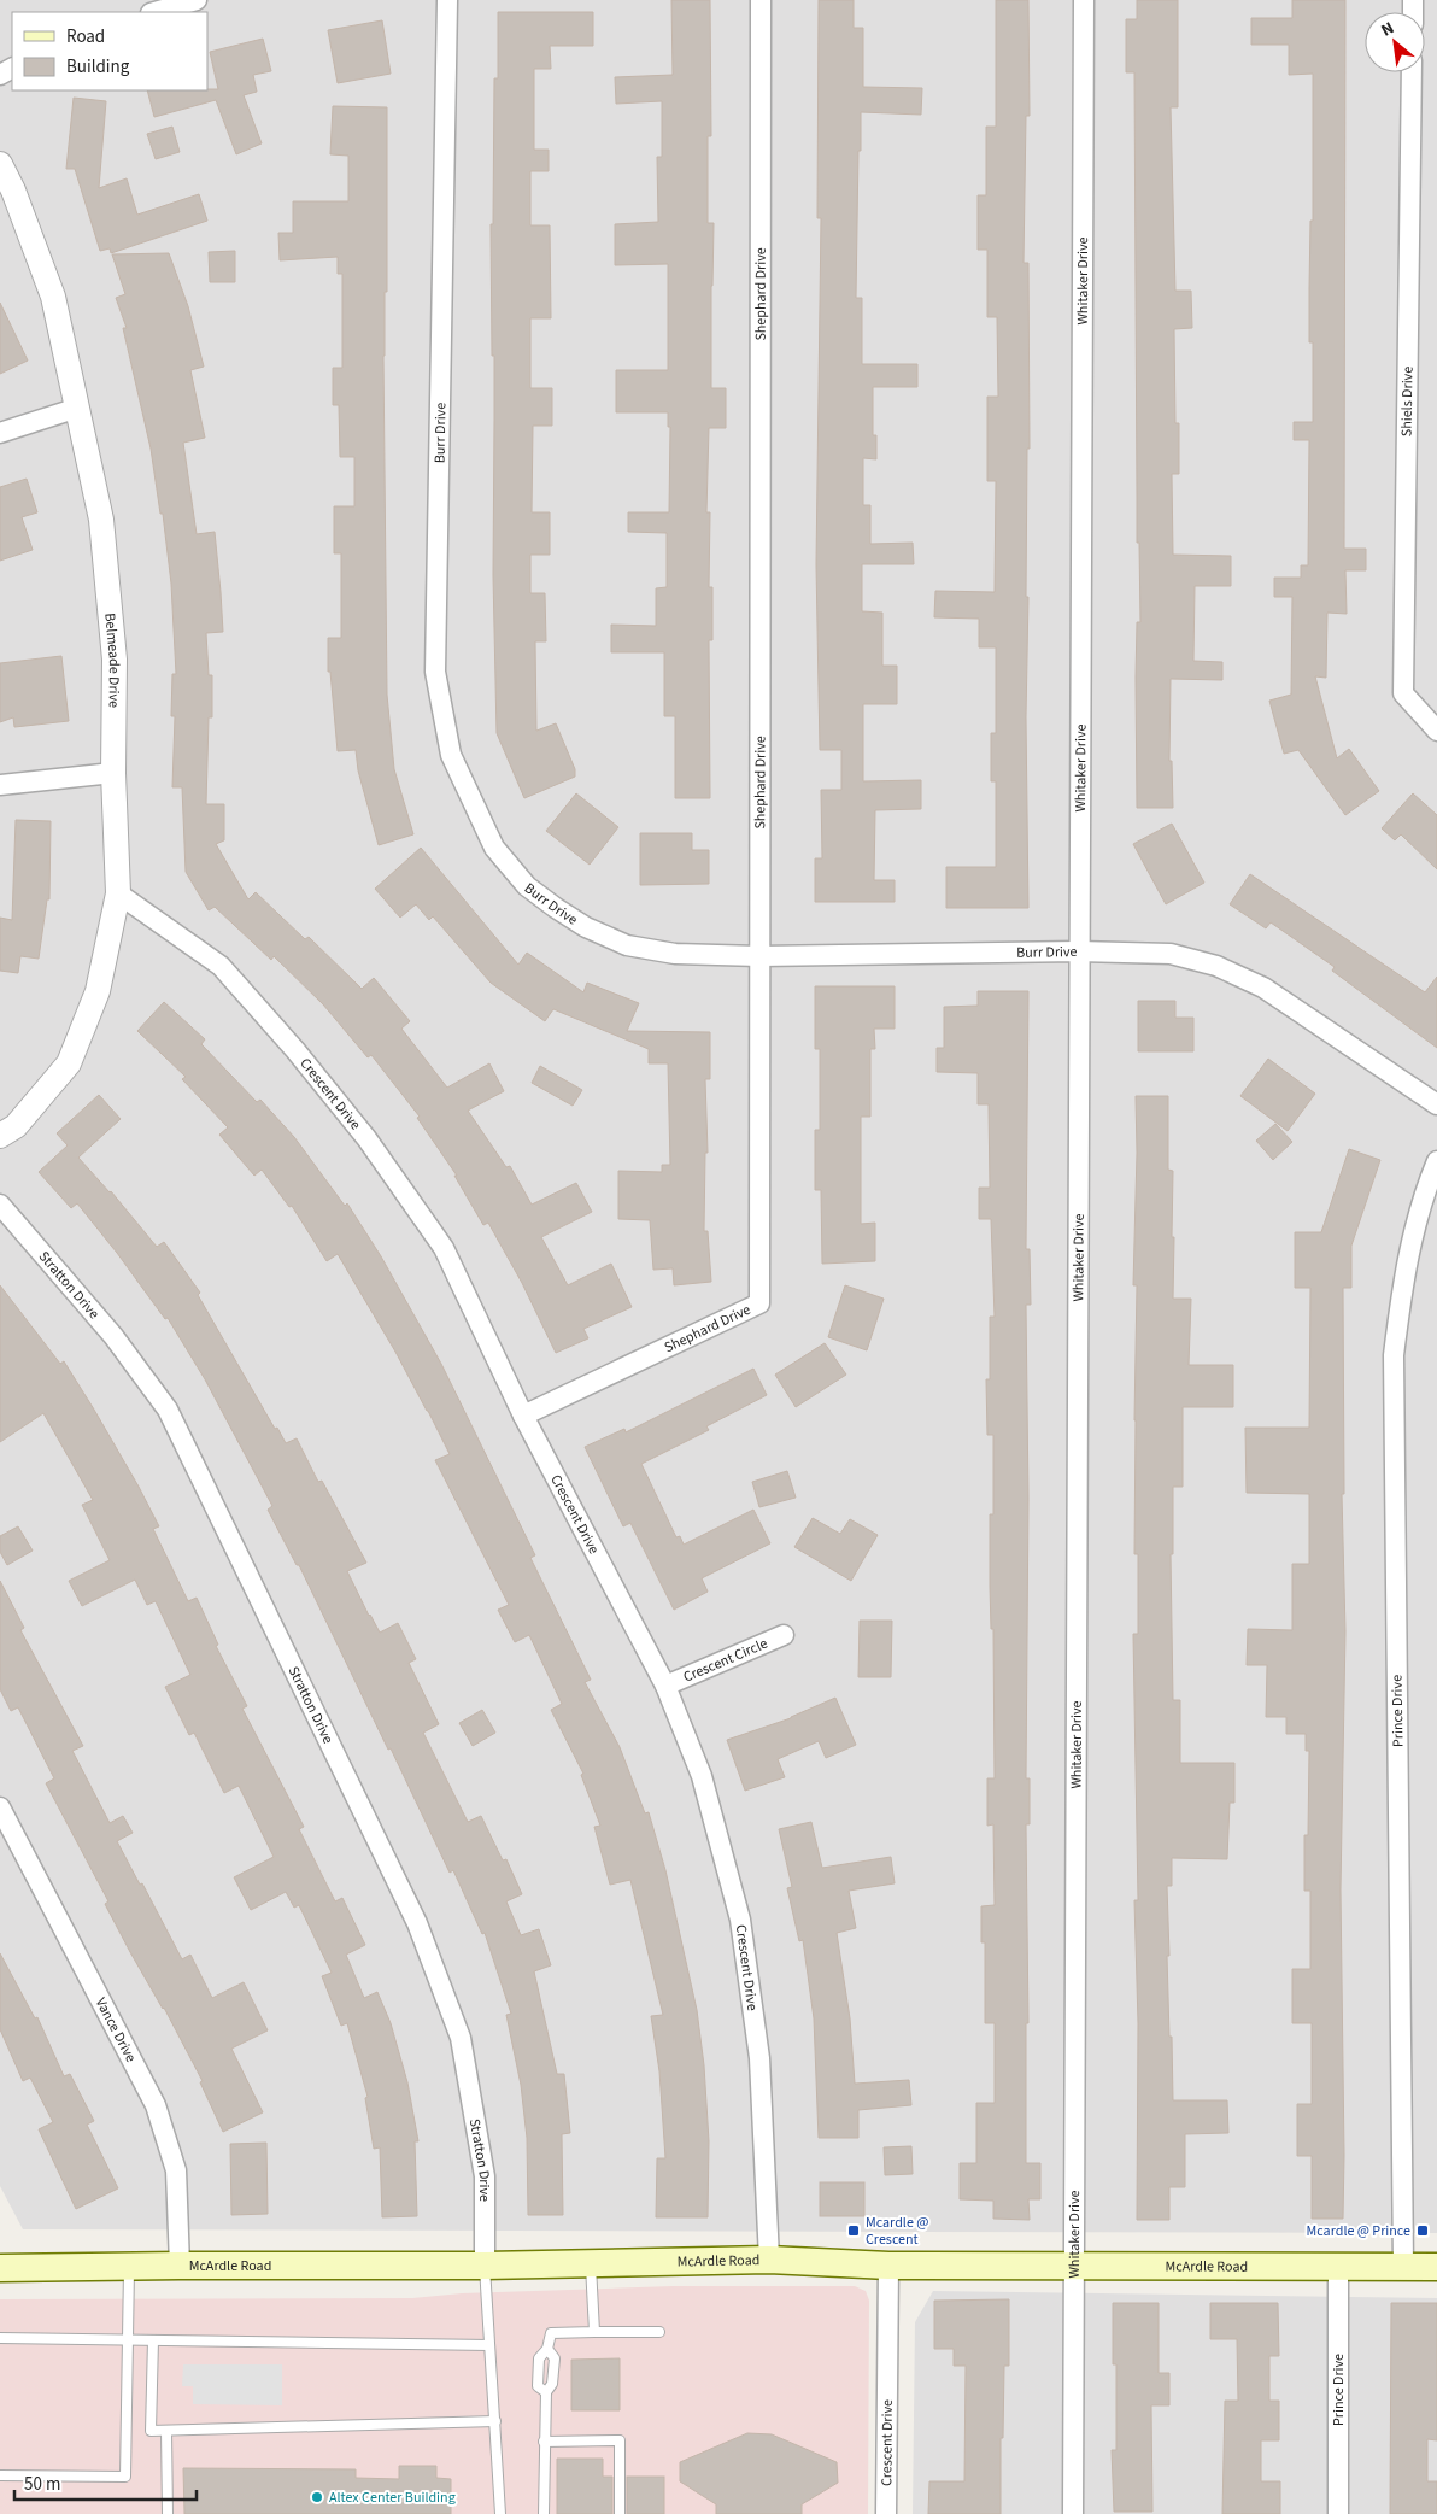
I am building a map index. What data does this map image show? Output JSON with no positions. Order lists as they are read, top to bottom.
{
  "streets": {
    "main road": ["McArdle Road"],
    "street": [
      "Whitaker Drive",
      "Shephard Drive",
      "Shiels Drive",
      "Burr Drive",
      "Belmeade Drive",
      "Crescent Drive",
      "Stratton Drive",
      "Crescent Circle",
      "Prince Drive",
      "Vance Drive"
    ]
  },
  "crossings": [
    ["Whitaker Drive", "Burr Drive"],
    ["Whitaker Drive", "McArdle Road"],
    ["Shephard Drive", "Burr Drive"],
    ["Shephard Drive", "Crescent Drive"],
    ["Belmeade Drive", "Crescent Drive"],
    ["Crescent Drive", "Crescent Circle"],
    ["Crescent Drive", "McArdle Road"],
    ["Stratton Drive", "McArdle Road"],
    ["Prince Drive", "McArdle Road"],
    ["Vance Drive", "McArdle Road"]
  ],
  "places": {
    "transit": ["Mcardle @ Crescent", "Mcardle @ Prince"],
    "other": ["Altex Center Building"]
  },
  "legend": ["Road", "Building"],
  "scale_bar": "50 m",
  "north": "top left"
}
